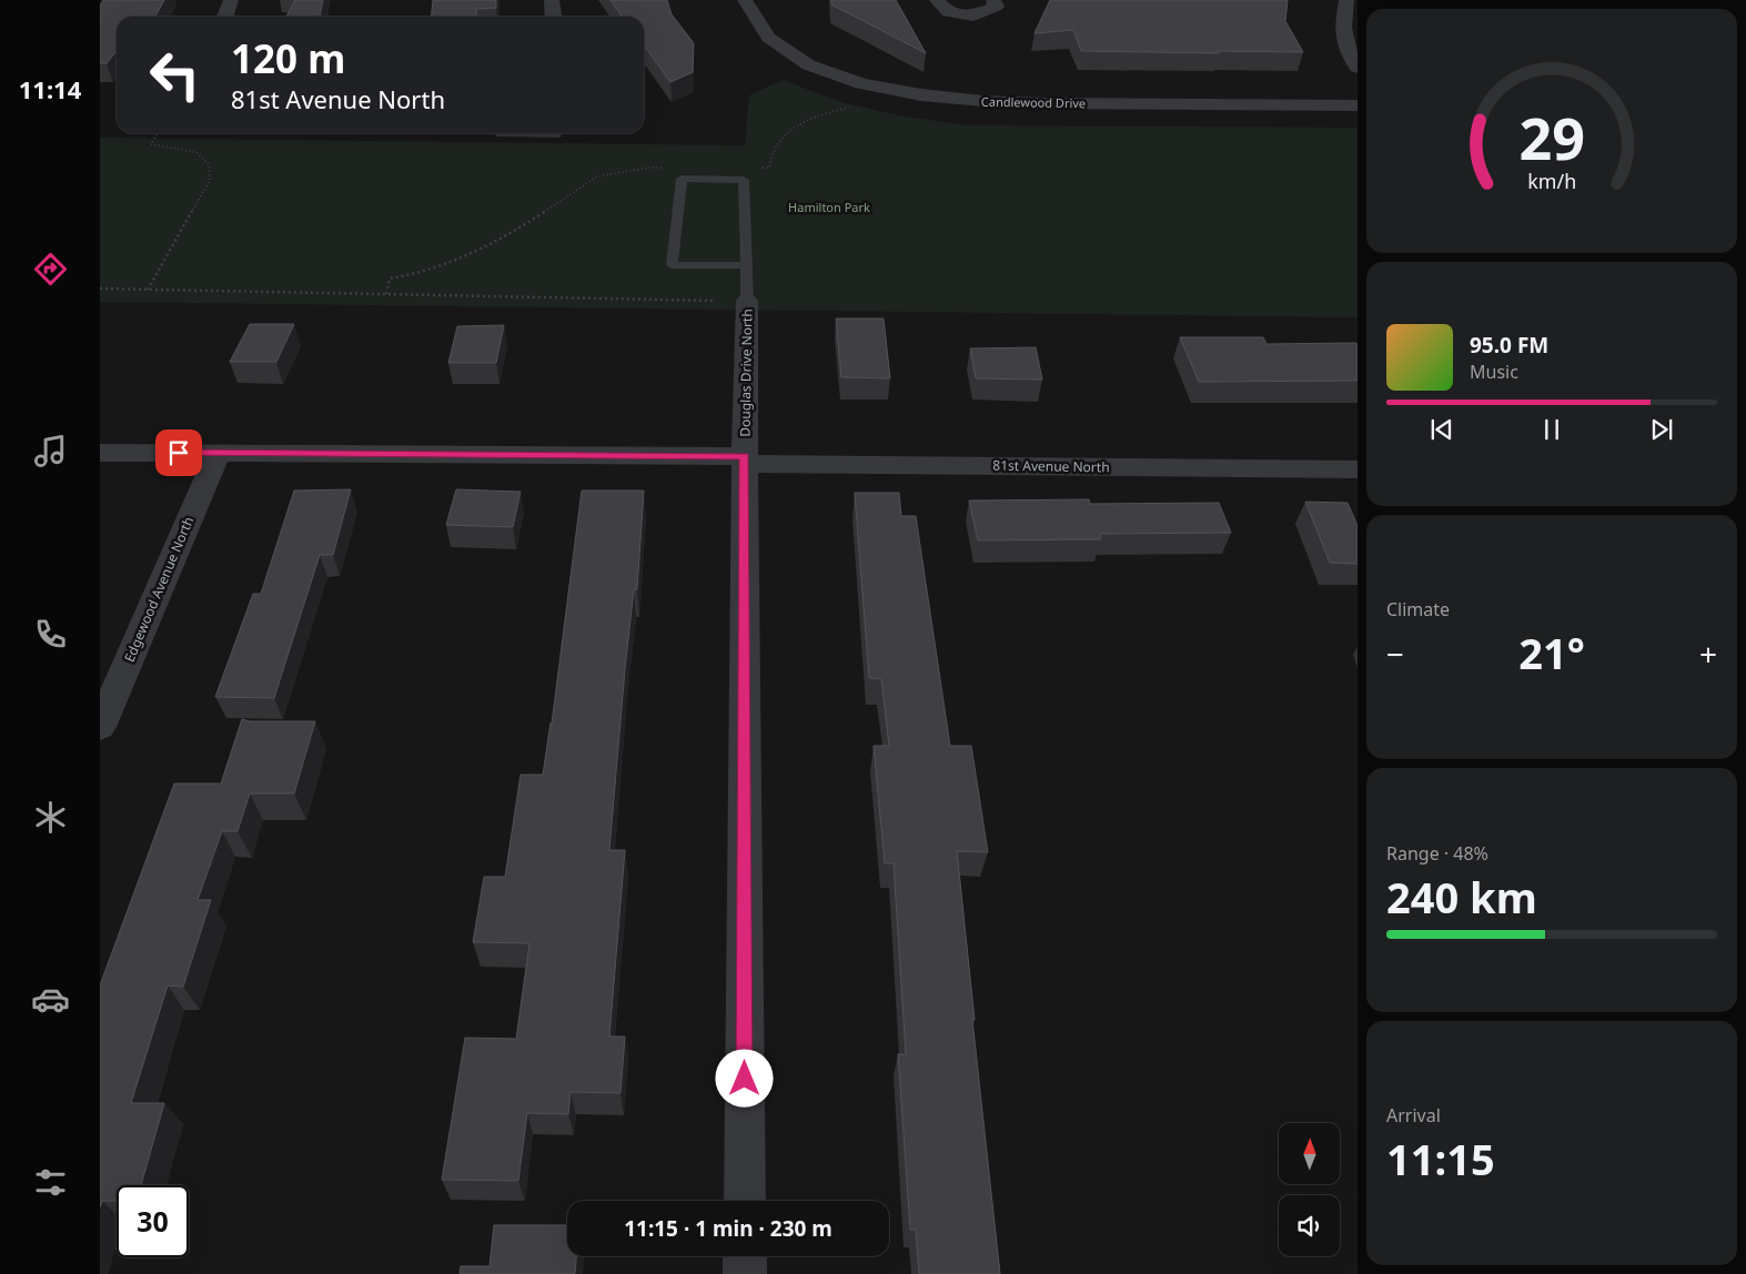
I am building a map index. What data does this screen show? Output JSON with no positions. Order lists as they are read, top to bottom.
{
  "streets": {
    "street": [
      "Candlewood Drive",
      "Douglas Drive North",
      "81st Avenue North",
      "Edgewood Avenue North"
    ]
  },
  "crossings": [
    ["Douglas Drive North", "81st Avenue North"],
    ["81st Avenue North", "Edgewood Avenue North"]
  ],
  "parks": ["Hamilton Park"],
  "north": "top",
  "page": {
    "tabs": "11:14",
    "turn": ["120 m", "81st Avenue North"],
    "song": ["95.0 FM", "Music"],
    "tile": [
      "Climate",
      ["Range · 48%", "240 km"],
      ["Arrival", "11:15"]
    ],
    "heat": ["−", "21°", "+"],
    "limit": "30",
    "trip": "11:15 · 1 min · 230 m",
    "gauge": ["29", "km/h"]
  }
}
